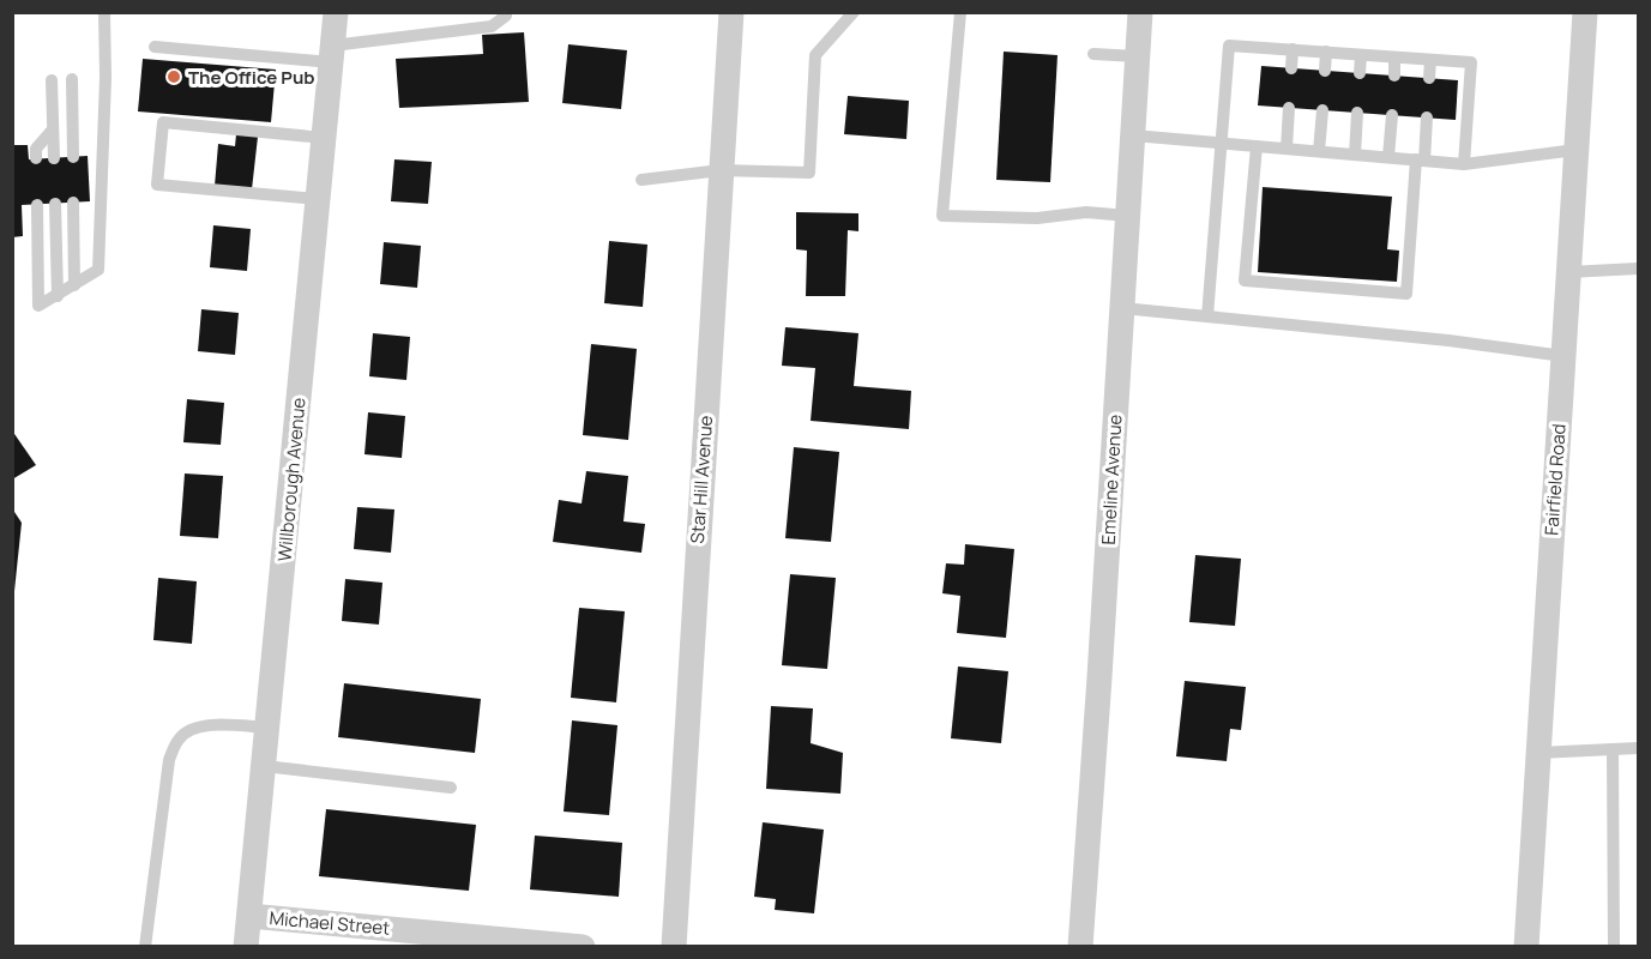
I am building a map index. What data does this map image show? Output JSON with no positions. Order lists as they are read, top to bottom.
{
  "streets": {
    "street": [
      "Willborough Avenue",
      "Star Hill Avenue",
      "Emeline Avenue",
      "Fairfield Road",
      "Michael Street"
    ]
  },
  "crossings": [
    ["Willborough Avenue", "Michael Street"]
  ],
  "places": ["The Office Pub"]
}
